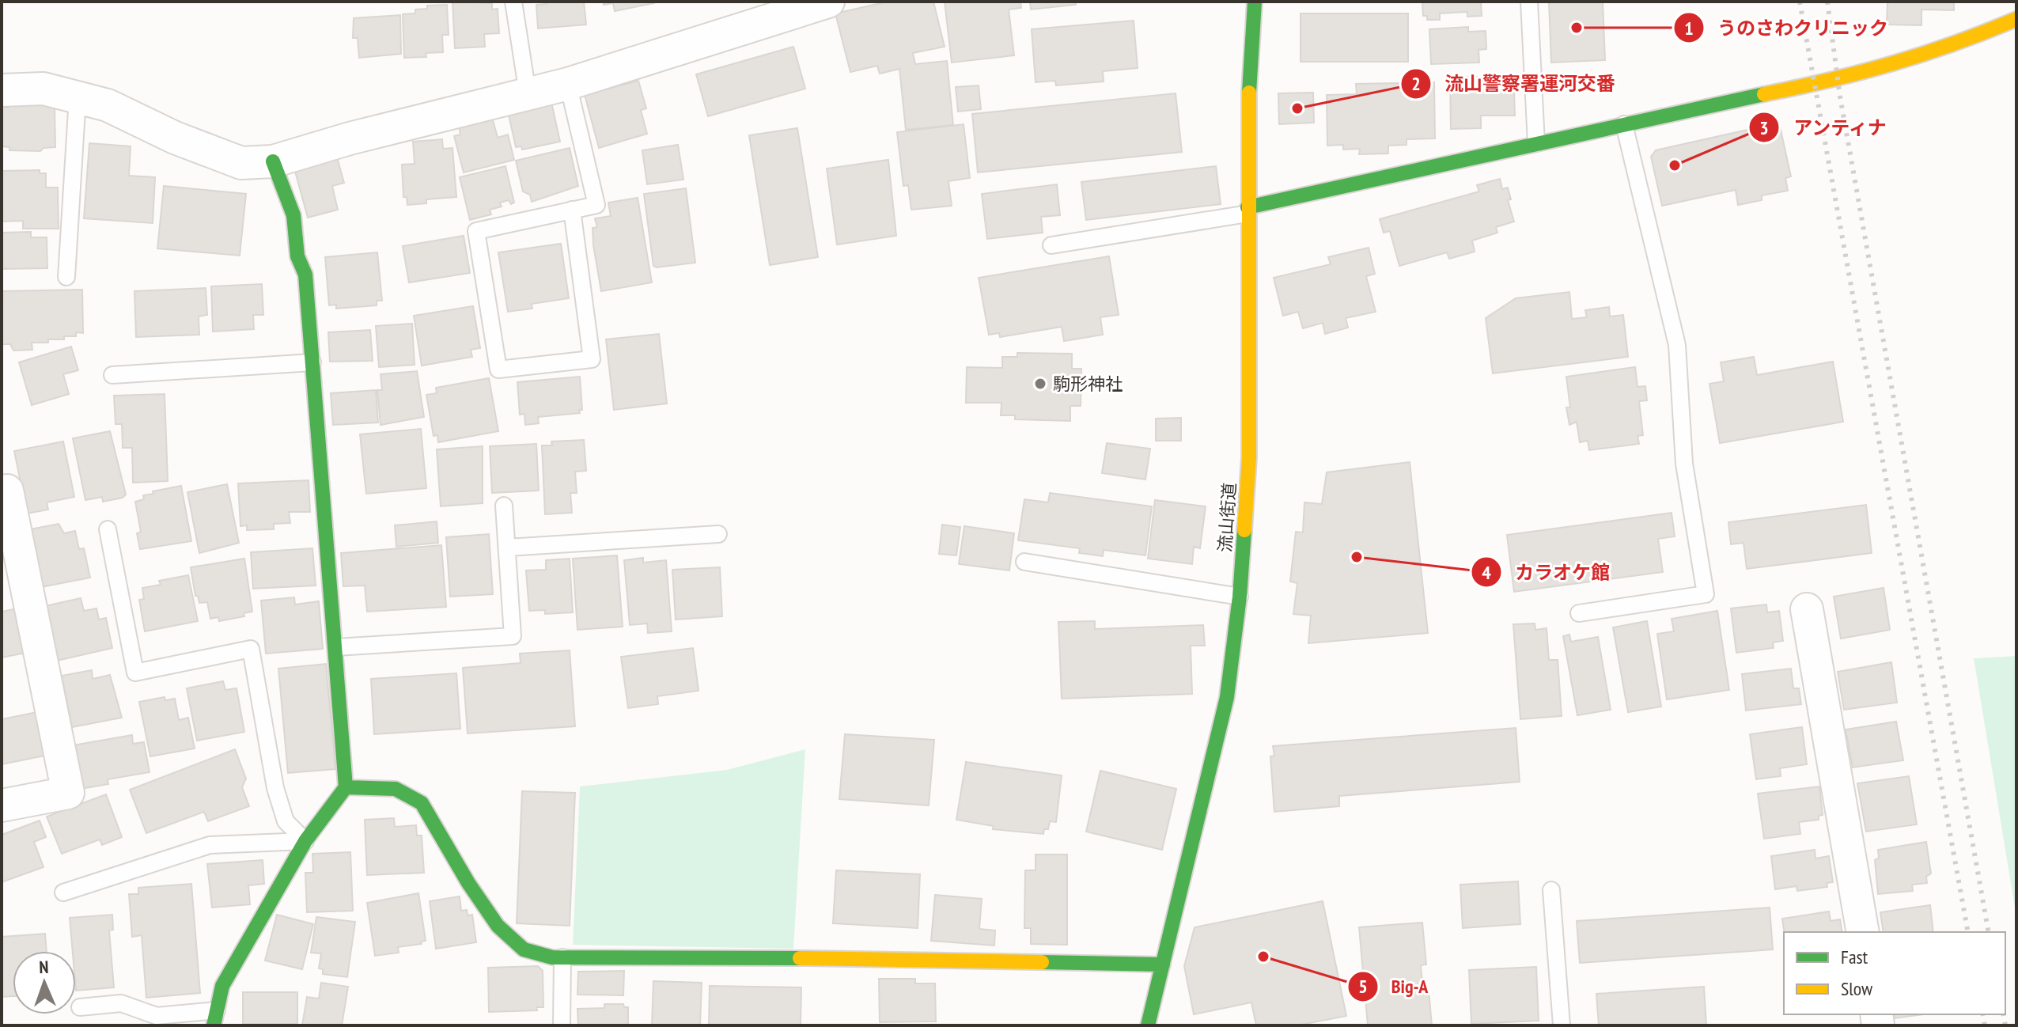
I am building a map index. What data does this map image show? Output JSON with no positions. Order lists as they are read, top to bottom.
{
  "streets": {
    "street": ["流山街道"]
  },
  "places": [
    "うのさわクリニック",
    "流山警察署運河交番",
    "アンティナ",
    "駒形神社",
    "カラオケ館",
    "Big-A"
  ],
  "legend": ["Fast", "Slow"],
  "north": "top"
}
